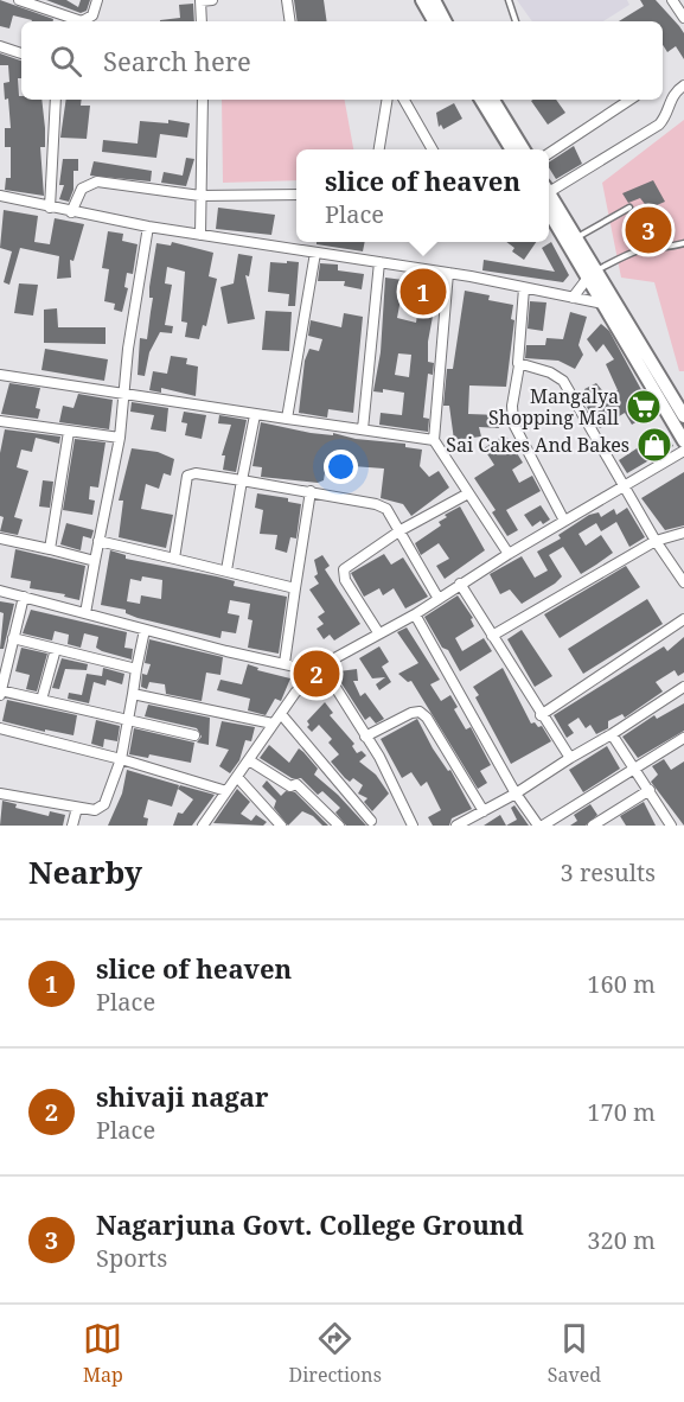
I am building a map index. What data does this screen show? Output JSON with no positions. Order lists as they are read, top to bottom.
{
  "places": {
    "supermarket": ["Mangalya Shopping Mall"],
    "shop": ["Sai Cakes And Bakes"]
  },
  "page": {
    "search": "Search here",
    "popup": ["slice of heaven", "Place"],
    "pins": ["3", "1", "2"],
    "heading": ["Nearby", "3 results"],
    "list": [
      {
        "mark": "1",
        "name": "slice of heaven",
        "note": "Place",
        "value": "160 m"
      },
      {
        "mark": "2",
        "name": "shivaji nagar",
        "note": "Place",
        "value": "170 m"
      },
      {
        "mark": "3",
        "name": "Nagarjuna Govt. College Ground",
        "note": "Sports",
        "value": "320 m"
      }
    ],
    "nav": ["Map", "Directions", "Saved"]
  }
}
